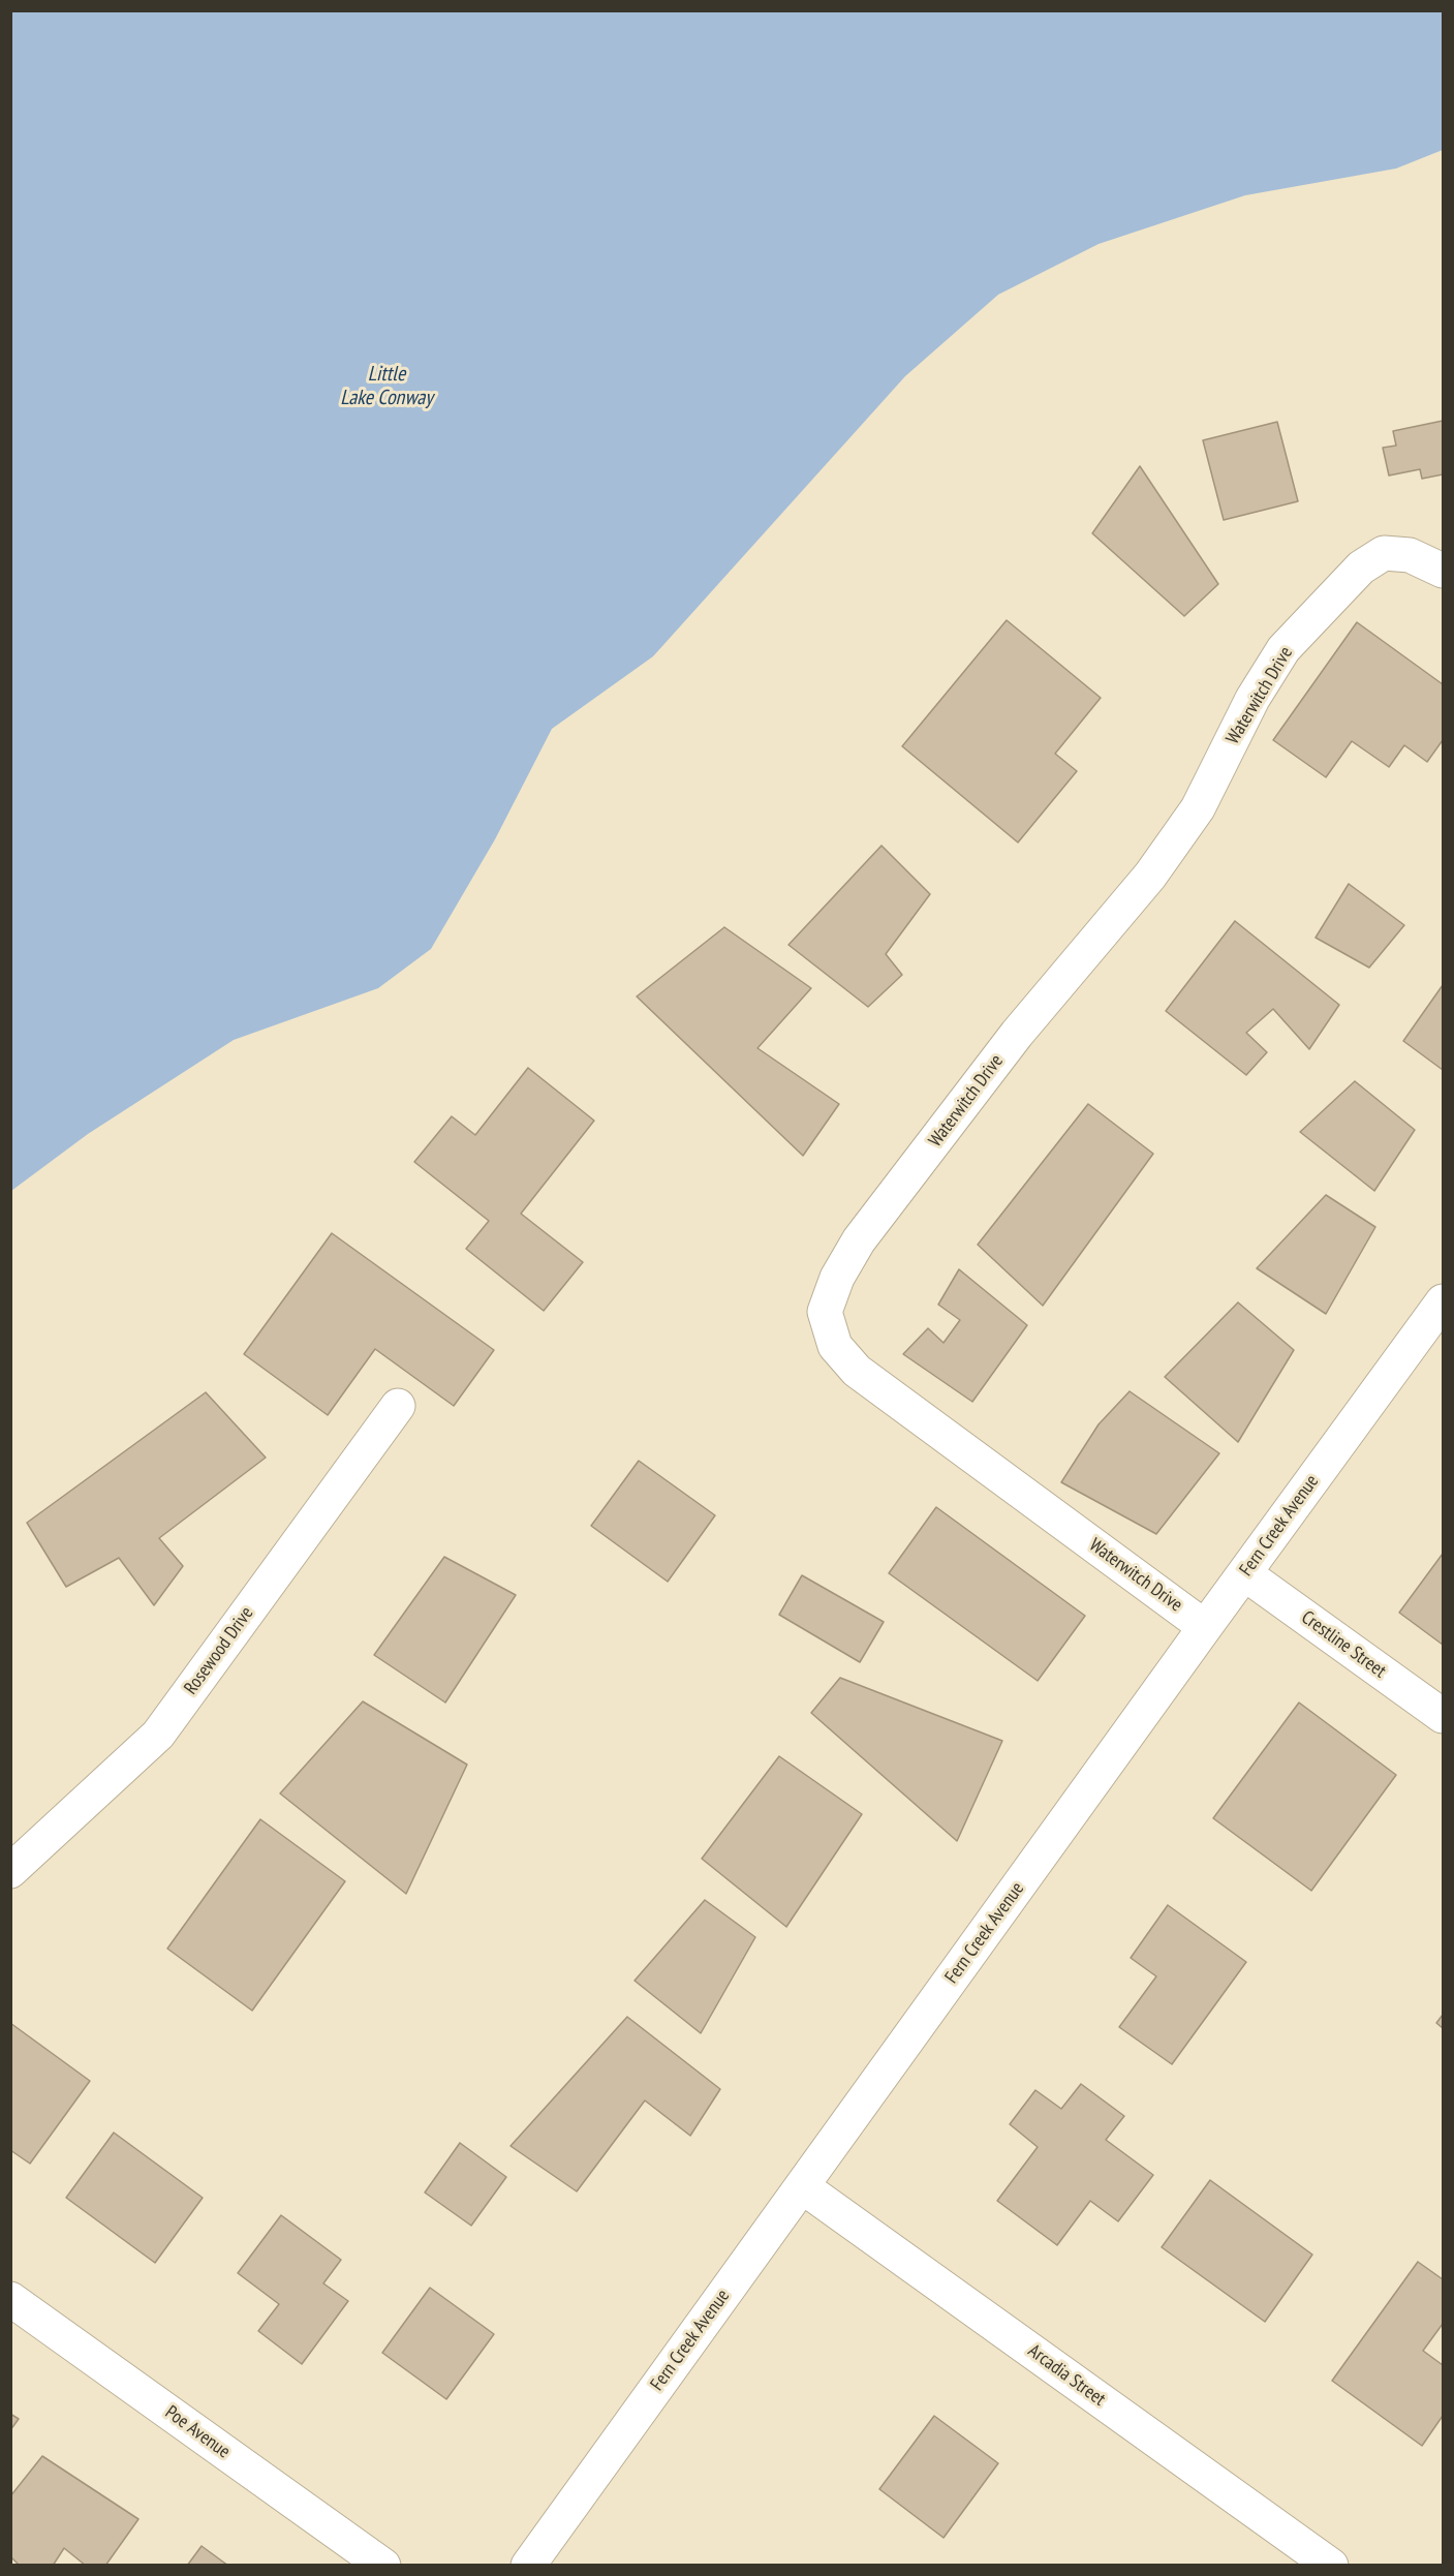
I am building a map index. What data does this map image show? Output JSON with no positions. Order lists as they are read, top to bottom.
{
  "streets": {
    "street": [
      "Waterwitch Drive",
      "Fern Creek Avenue",
      "Crestline Street",
      "Rosewood Drive",
      "Arcadia Street",
      "Poe Avenue"
    ]
  },
  "crossings": [
    ["Waterwitch Drive", "Fern Creek Avenue"],
    ["Fern Creek Avenue", "Crestline Street"],
    ["Fern Creek Avenue", "Arcadia Street"]
  ],
  "water": ["Little Lake Conway"]
}
